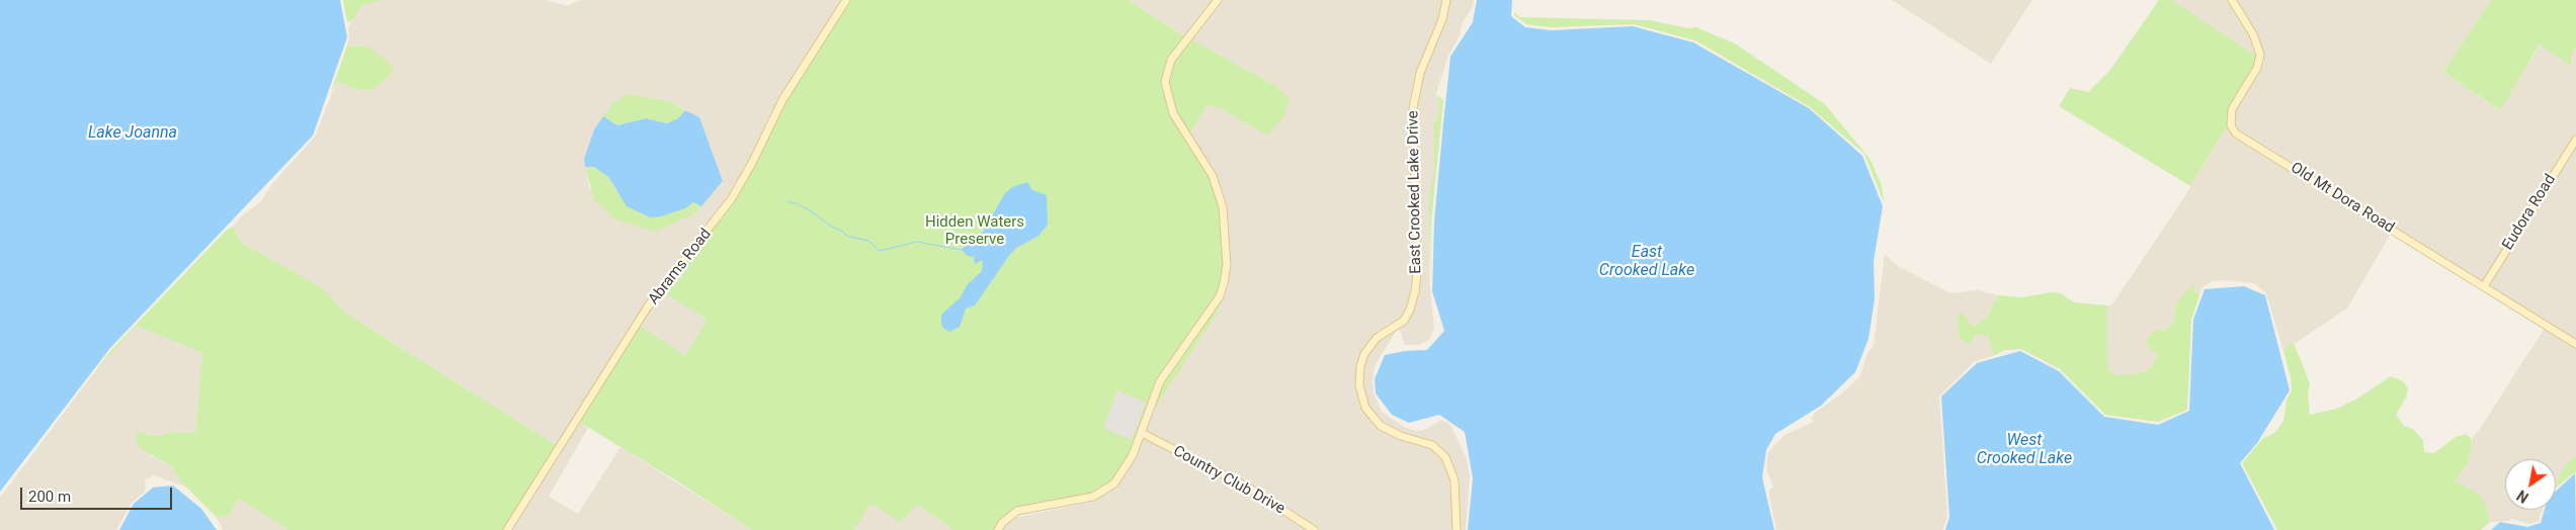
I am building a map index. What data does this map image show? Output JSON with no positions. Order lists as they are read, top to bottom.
{
  "streets": {
    "street": [
      "East Crooked Lake Drive",
      "Old Mt Dora Road",
      "Eudora Road",
      "Abrams Road",
      "Country Club Drive"
    ]
  },
  "crossings": [
    ["Old Mt Dora Road", "Eudora Road"]
  ],
  "water": ["Lake Joanna", "East Crooked Lake", "West Crooked Lake"],
  "parks": ["Hidden Waters Preserve"],
  "scale_bar": "200 m",
  "north": "bottom left"
}
